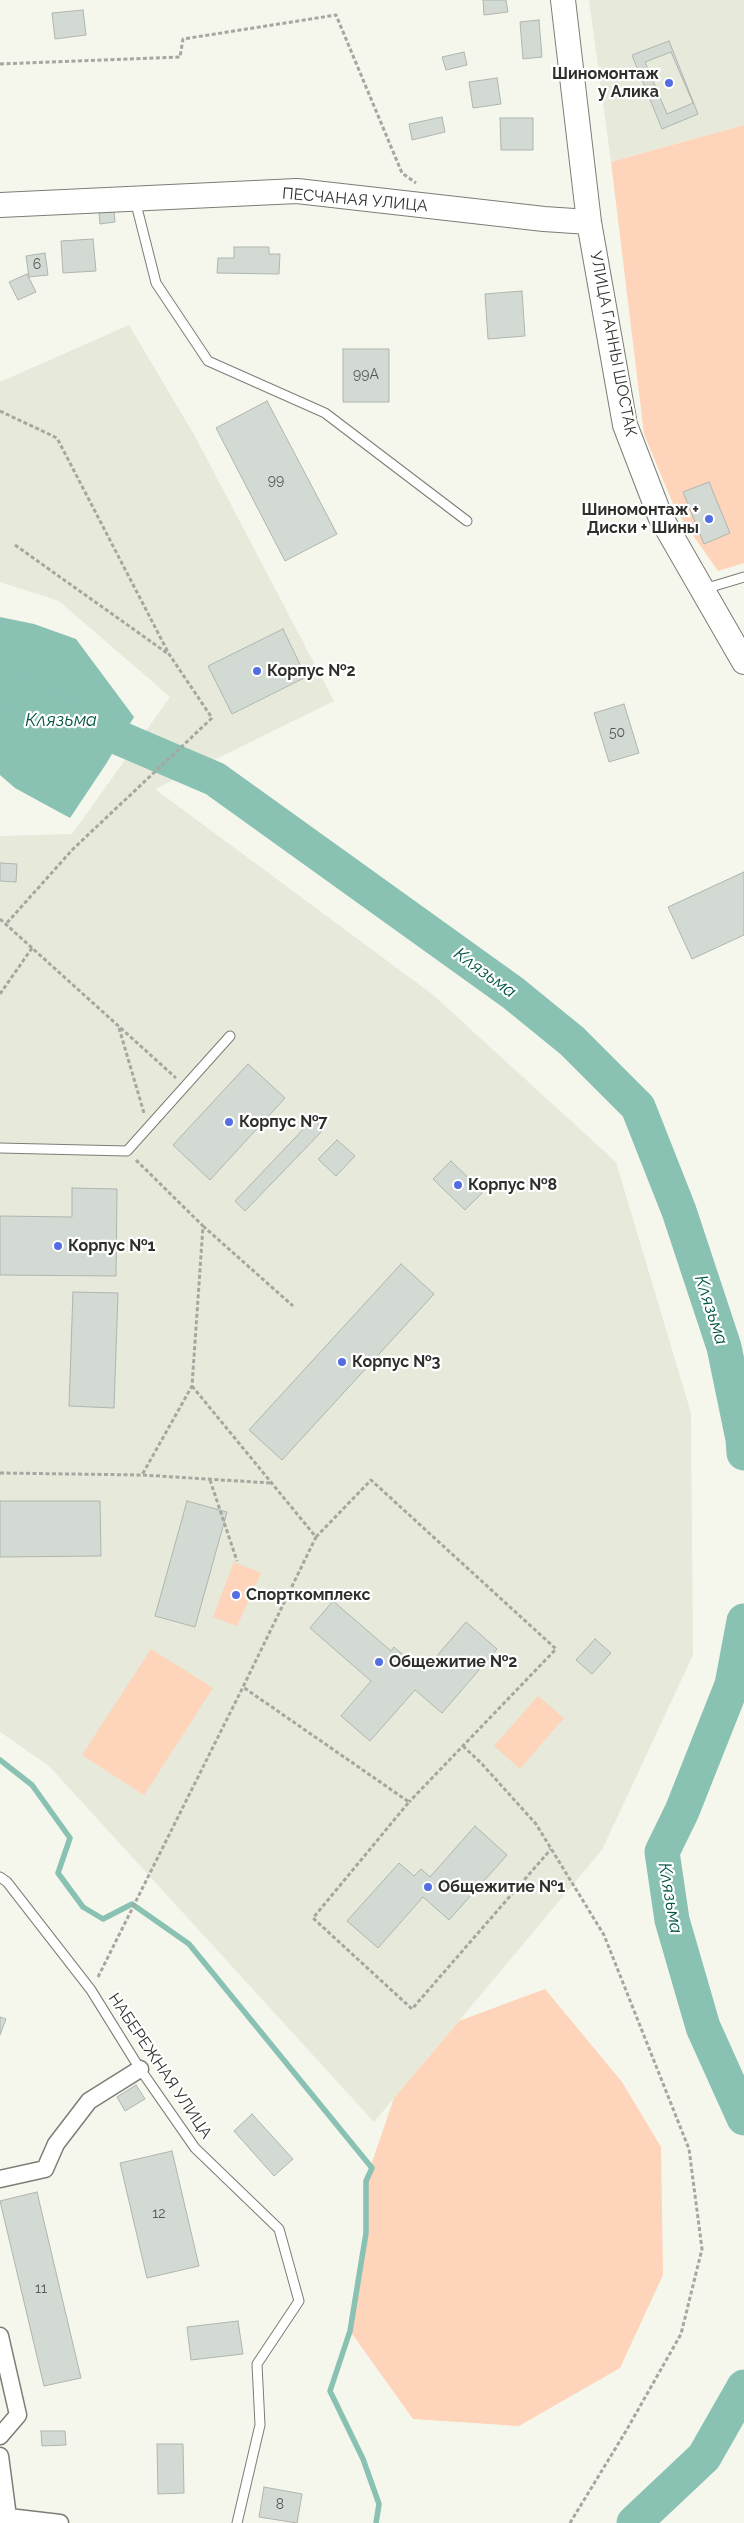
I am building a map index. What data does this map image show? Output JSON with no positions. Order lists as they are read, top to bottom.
{
  "streets": {
    "main road": ["ПЕСЧАНАЯ УЛИЦА", "УЛИЦА ГАННЫ ШОСТАК"],
    "lane": ["НАБЕРЕЖНАЯ УЛИЦА"]
  },
  "crossings": [
    ["ПЕСЧАНАЯ УЛИЦА", "УЛИЦА ГАННЫ ШОСТАК"]
  ],
  "water": ["Клязьма"],
  "places": [
    "Шиномонтаж у Алика",
    "Шиномонтаж + Диски + Шины",
    "Корпус №2",
    "Корпус №7",
    "Корпус №8",
    "Корпус №1",
    "Корпус №3",
    "Спорткомплекс",
    "Общежитие №2",
    "Общежитие №1"
  ],
  "house_numbers": [
    "6",
    "99А",
    "99",
    "50",
    "12",
    "11",
    "8"
  ]
}
